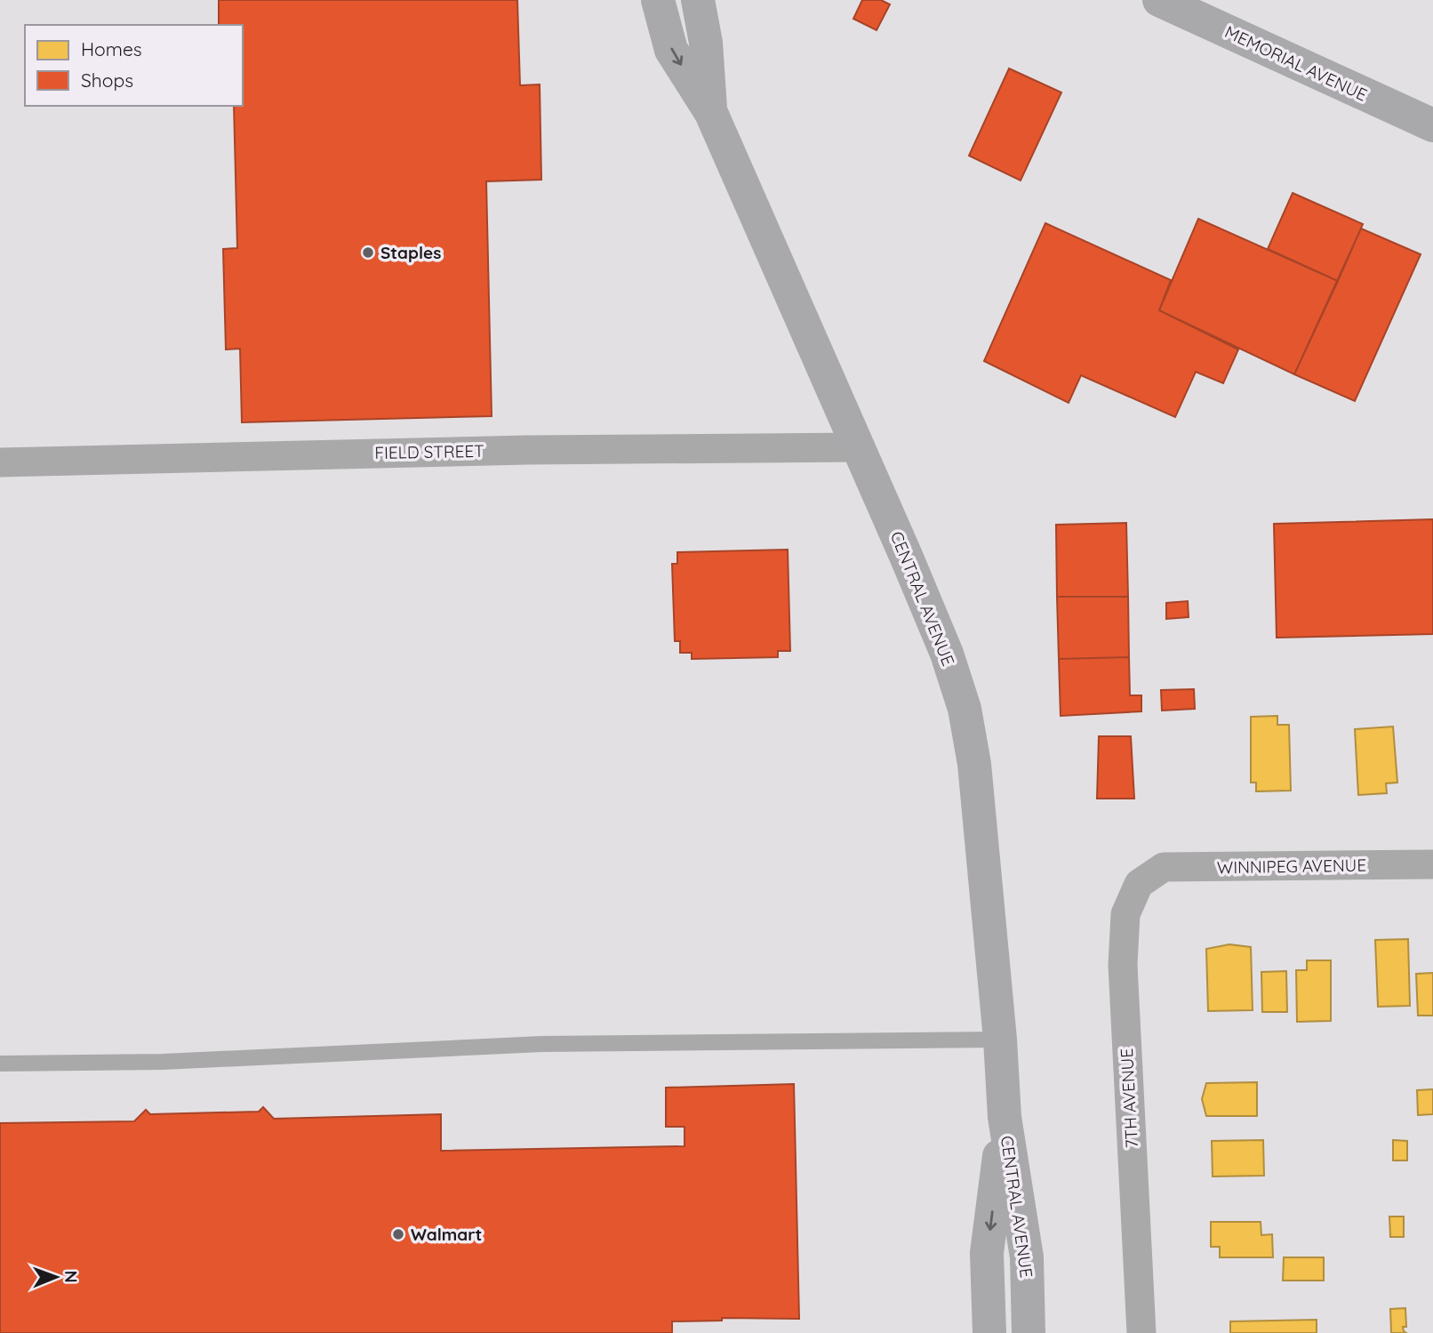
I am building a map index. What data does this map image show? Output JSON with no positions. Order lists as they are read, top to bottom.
{
  "streets": {
    "main road": ["MEMORIAL AVENUE", "CENTRAL AVENUE"],
    "street": ["FIELD STREET", "WINNIPEG AVENUE", "7TH AVENUE"]
  },
  "crossings": [
    ["FIELD STREET", "CENTRAL AVENUE"],
    ["WINNIPEG AVENUE", "7TH AVENUE"]
  ],
  "places": ["Staples", "Walmart"],
  "legend": ["Homes", "Shops"],
  "north": "right"
}
